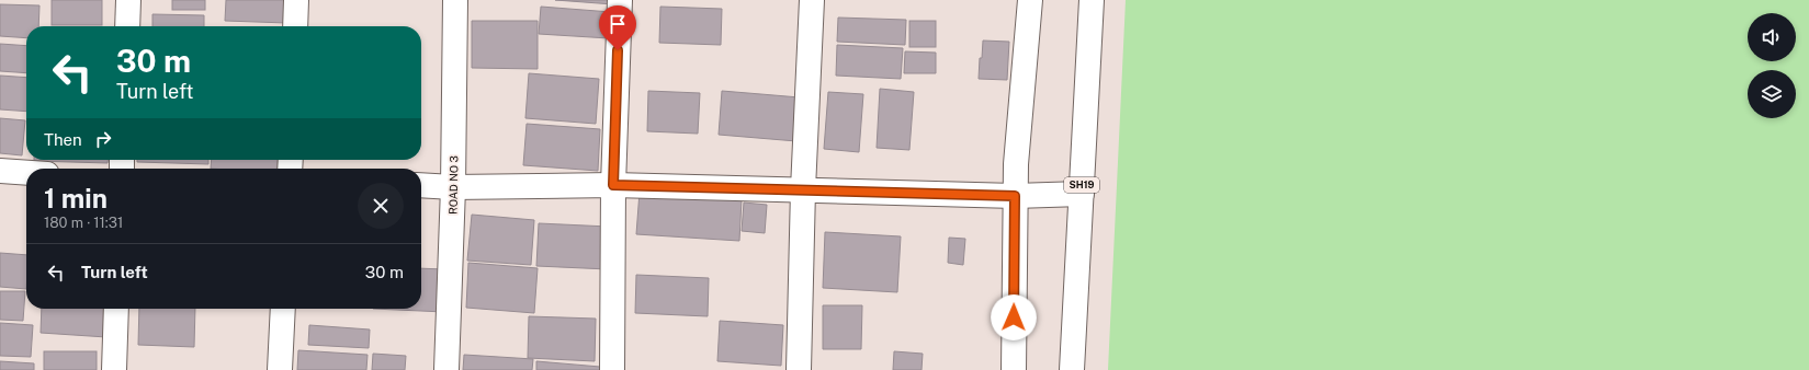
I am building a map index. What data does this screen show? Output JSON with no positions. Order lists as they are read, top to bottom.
{
  "streets": {
    "street": ["ROAD NO 3", "SH19"]
  },
  "page": {
    "turn": ["30 m", "Turn left"],
    "then": "Then",
    "heading": ["1 min", "180 m · 11:31"],
    "list": [
      {
        "name": "Turn left",
        "value": "30 m"
      }
    ]
  }
}
